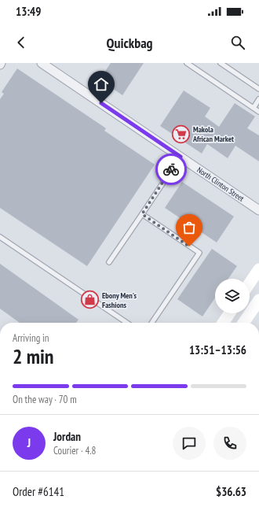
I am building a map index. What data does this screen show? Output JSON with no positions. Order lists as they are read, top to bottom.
{
  "streets": {
    "street": ["North Clinton Street"]
  },
  "places": {
    "supermarket": ["Makola African Market"],
    "shop": ["Ebony Men's Fashions"]
  },
  "page": {
    "status": "13:49",
    "header": "Quickbag",
    "heading": ["2 min", "Arriving in", "13:51–13:56"],
    "panel": [
      "Jordan",
      "Courier · 4.8",
      "Order #6141",
      "$36.63"
    ],
    "bar": "On the way · 70 m",
    "round": "J"
  }
}
